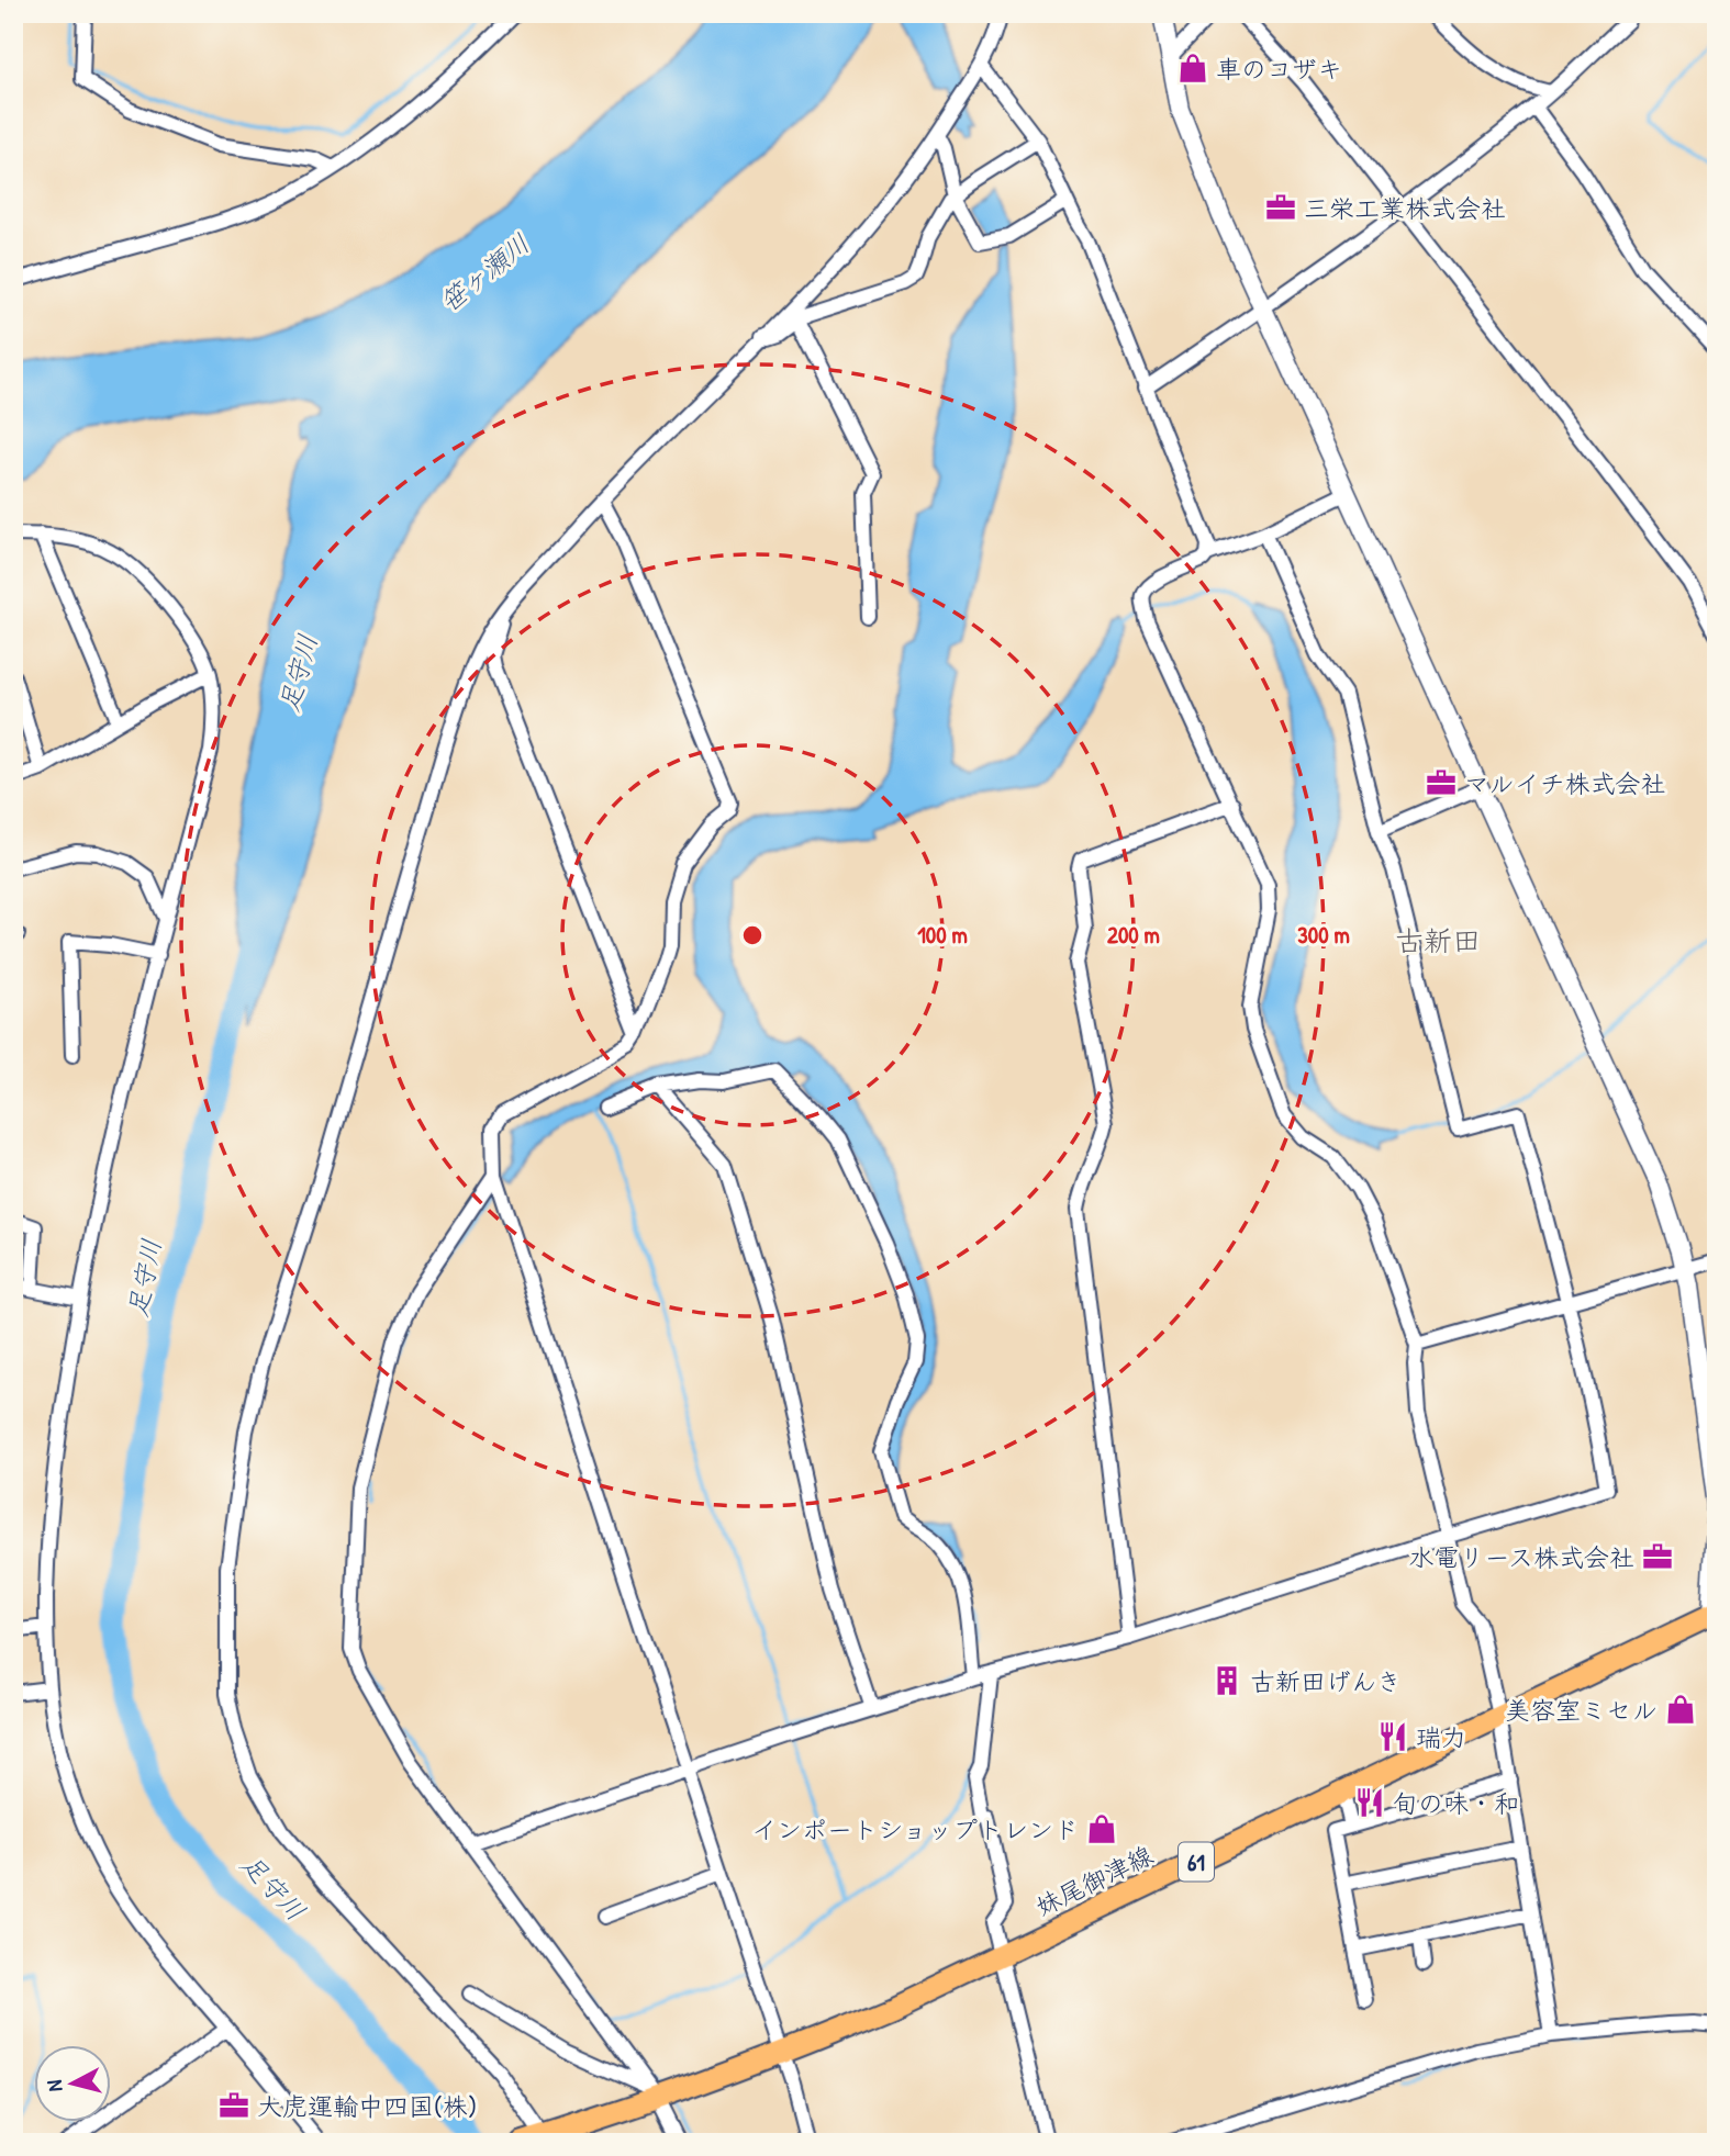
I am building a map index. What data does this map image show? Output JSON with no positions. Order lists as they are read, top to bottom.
{
  "streets": {
    "main road": ["61", "妹尾御津線"]
  },
  "districts": ["古新田"],
  "water": ["笹ヶ瀬川", "足守川"],
  "places": {
    "shop": ["車のコザキ", "美容室ミセル", "インポートショップトレンド"],
    "office": [
      "三栄工業株式会社",
      "マルイチ株式会社",
      "水電リース株式会社",
      "大虎運輸中四国(株)"
    ],
    "building": ["古新田げんき"],
    "restaurant": ["瑞力", "旬の味・和"]
  },
  "north": "left",
  "rings": ["100 m", "200 m", "300 m"]
}
